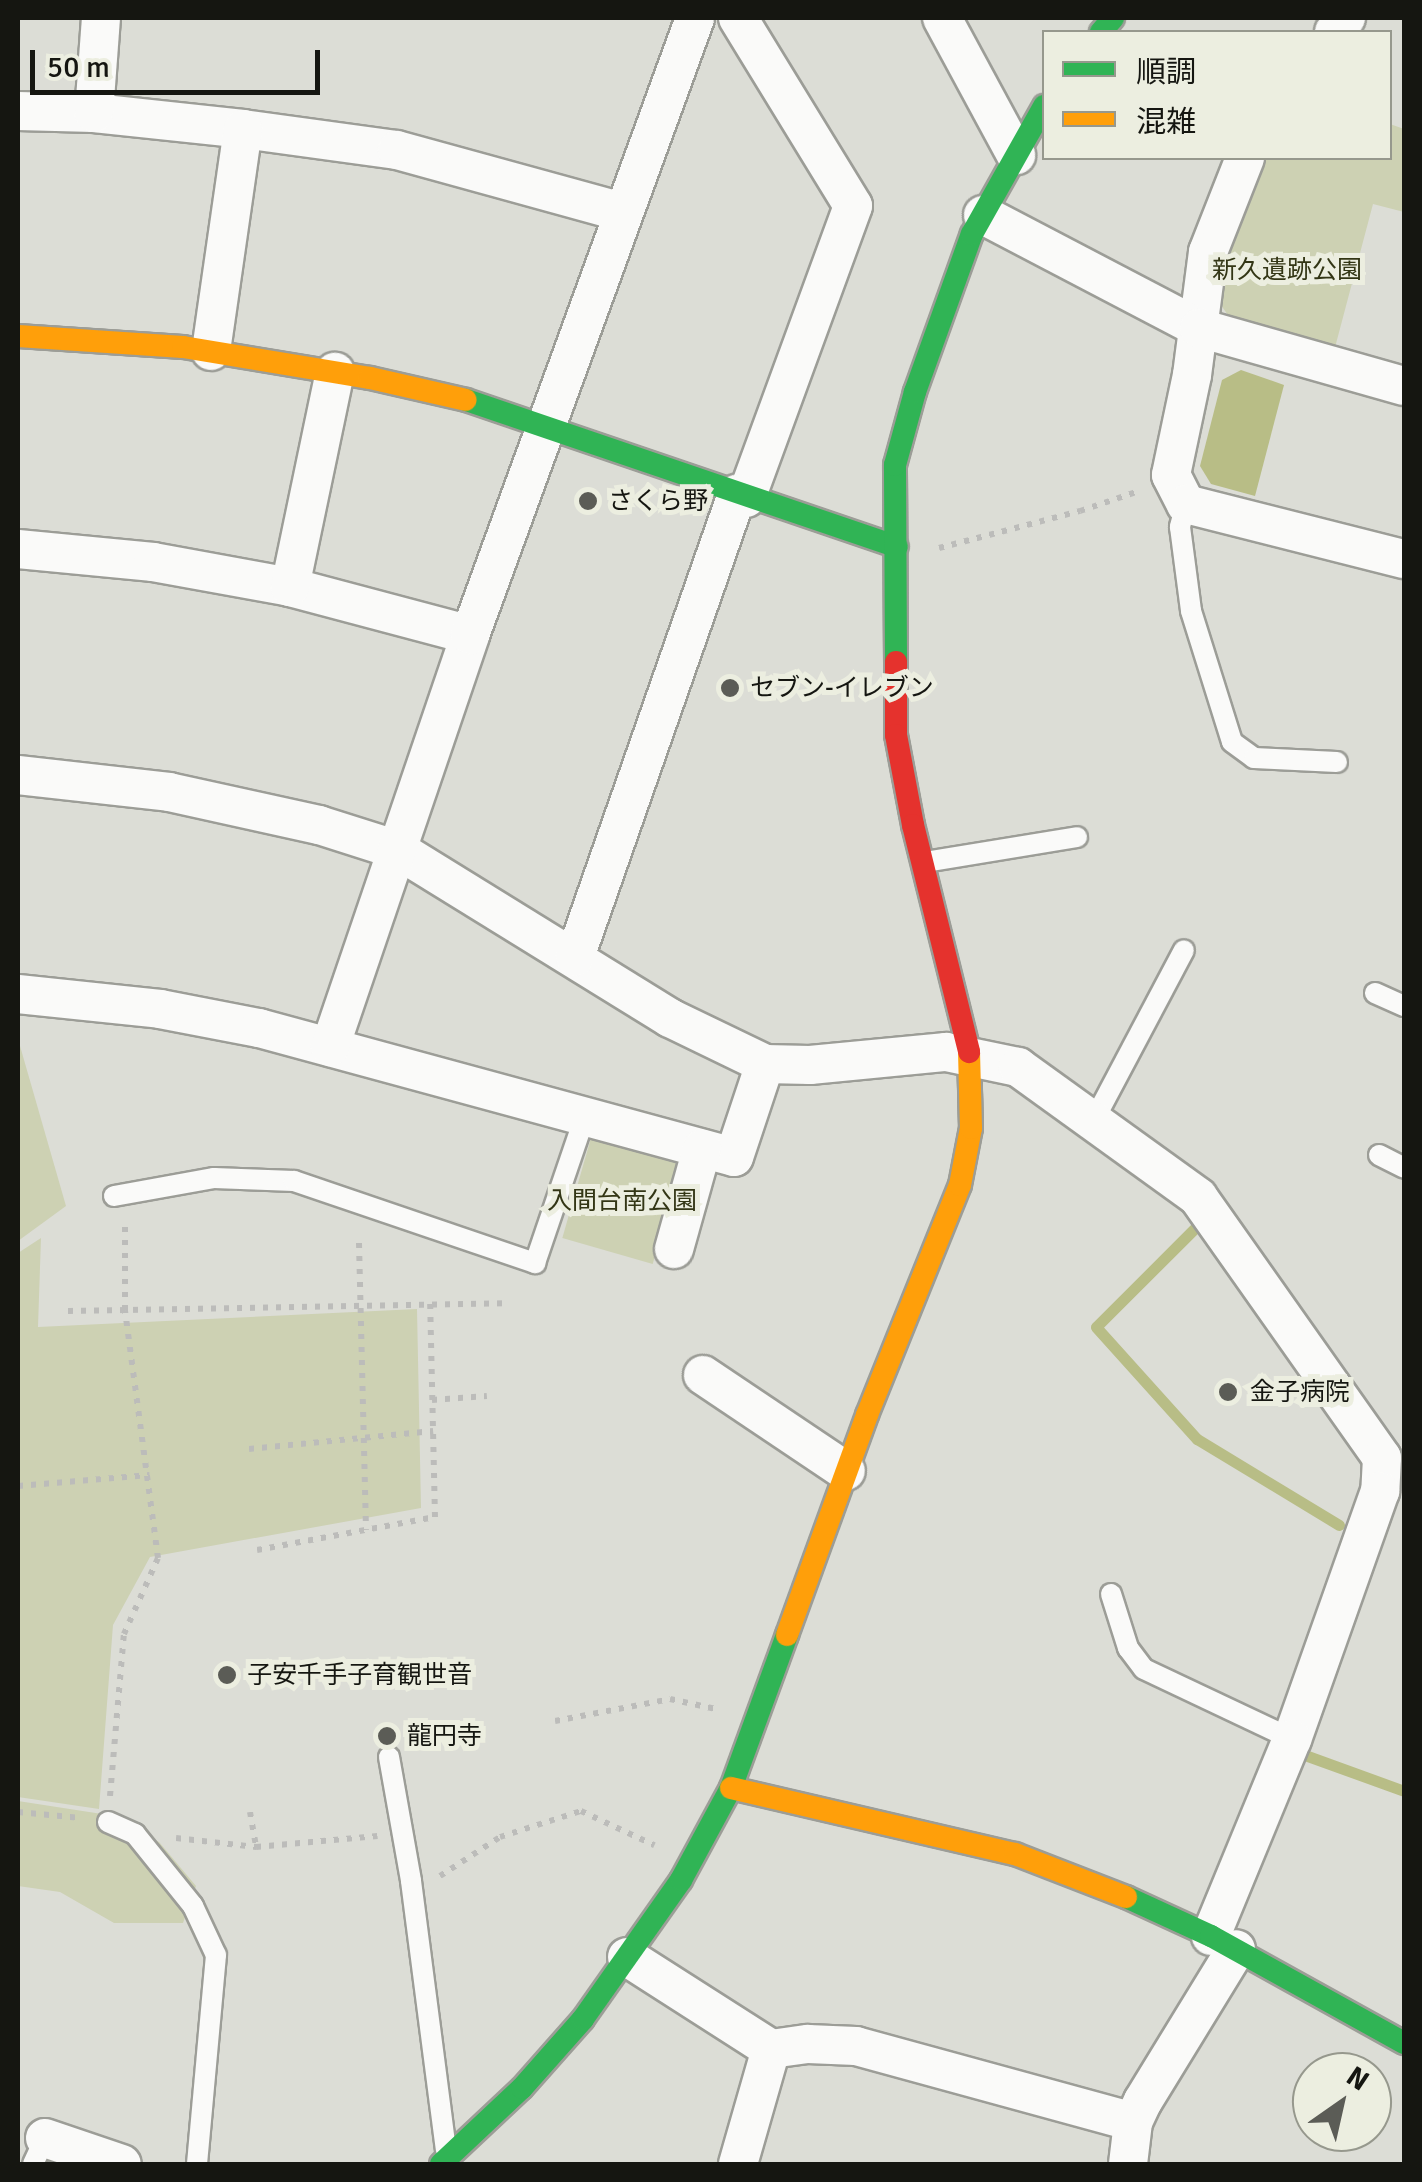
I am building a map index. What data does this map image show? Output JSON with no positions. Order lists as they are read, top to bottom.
{
  "parks": ["新久遺跡公園", "入間台南公園"],
  "places": [
    "さくら野",
    "セブン-イレブン",
    "金子病院",
    "子安千手子育観世音",
    "龍円寺"
  ],
  "legend": ["順調", "混雑"],
  "scale_bar": "50 m",
  "north": "top right"
}
